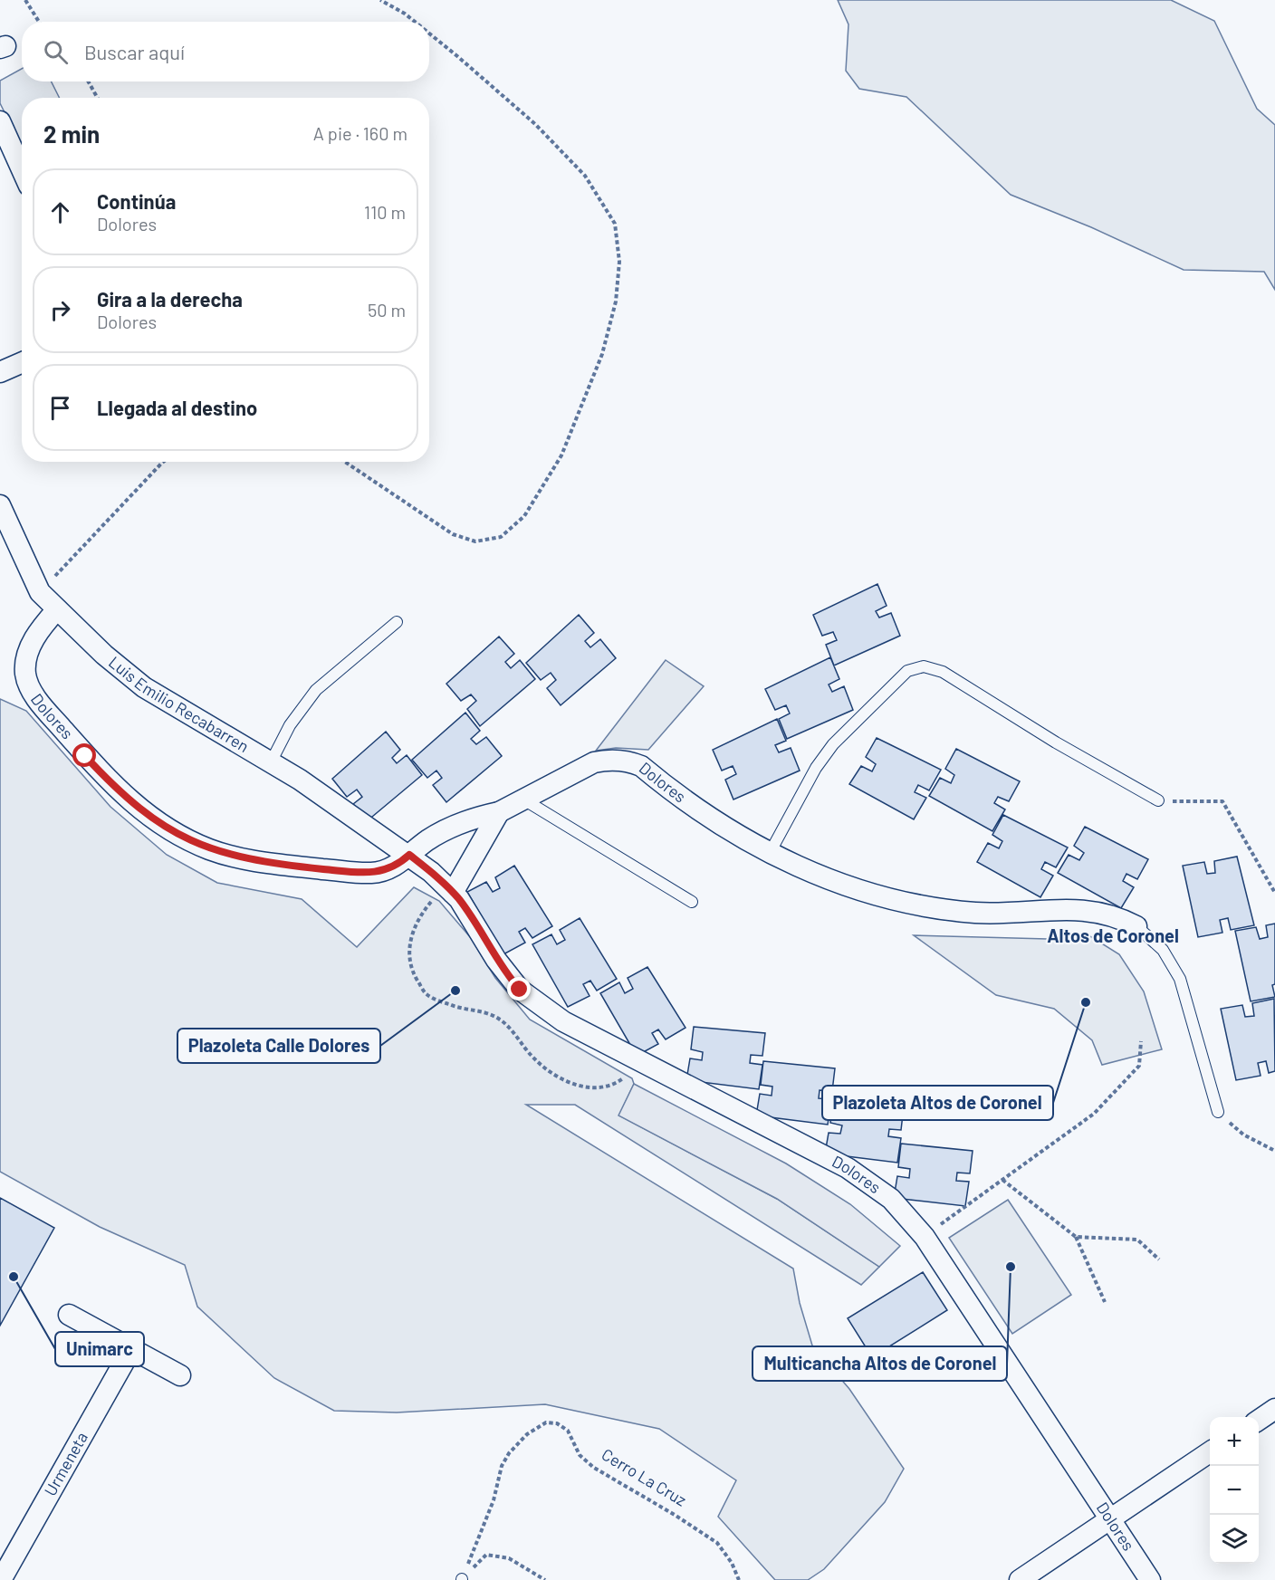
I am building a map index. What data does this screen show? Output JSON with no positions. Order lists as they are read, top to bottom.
{
  "streets": {
    "street": ["Luis Emilio Recabarren", "Dolores", "Urmeneta"],
    "path": ["Cerro La Cruz"]
  },
  "crossings": [
    ["Luis Emilio Recabarren", "Dolores"]
  ],
  "districts": ["Altos de Coronel"],
  "places": [
    "Plazoleta Calle Dolores",
    "Plazoleta Altos de Coronel",
    "Multicancha Altos de Coronel",
    "Unimarc"
  ],
  "page": {
    "search": "Buscar aquí",
    "heading": ["2 min", "A pie · 160 m"],
    "list": [
      ["Continúa", "Dolores", "110 m"],
      ["Gira a la derecha", "Dolores", "50 m"],
      "Llegada al destino"
    ],
    "map_buttons": ["+", "−"]
  }
}
